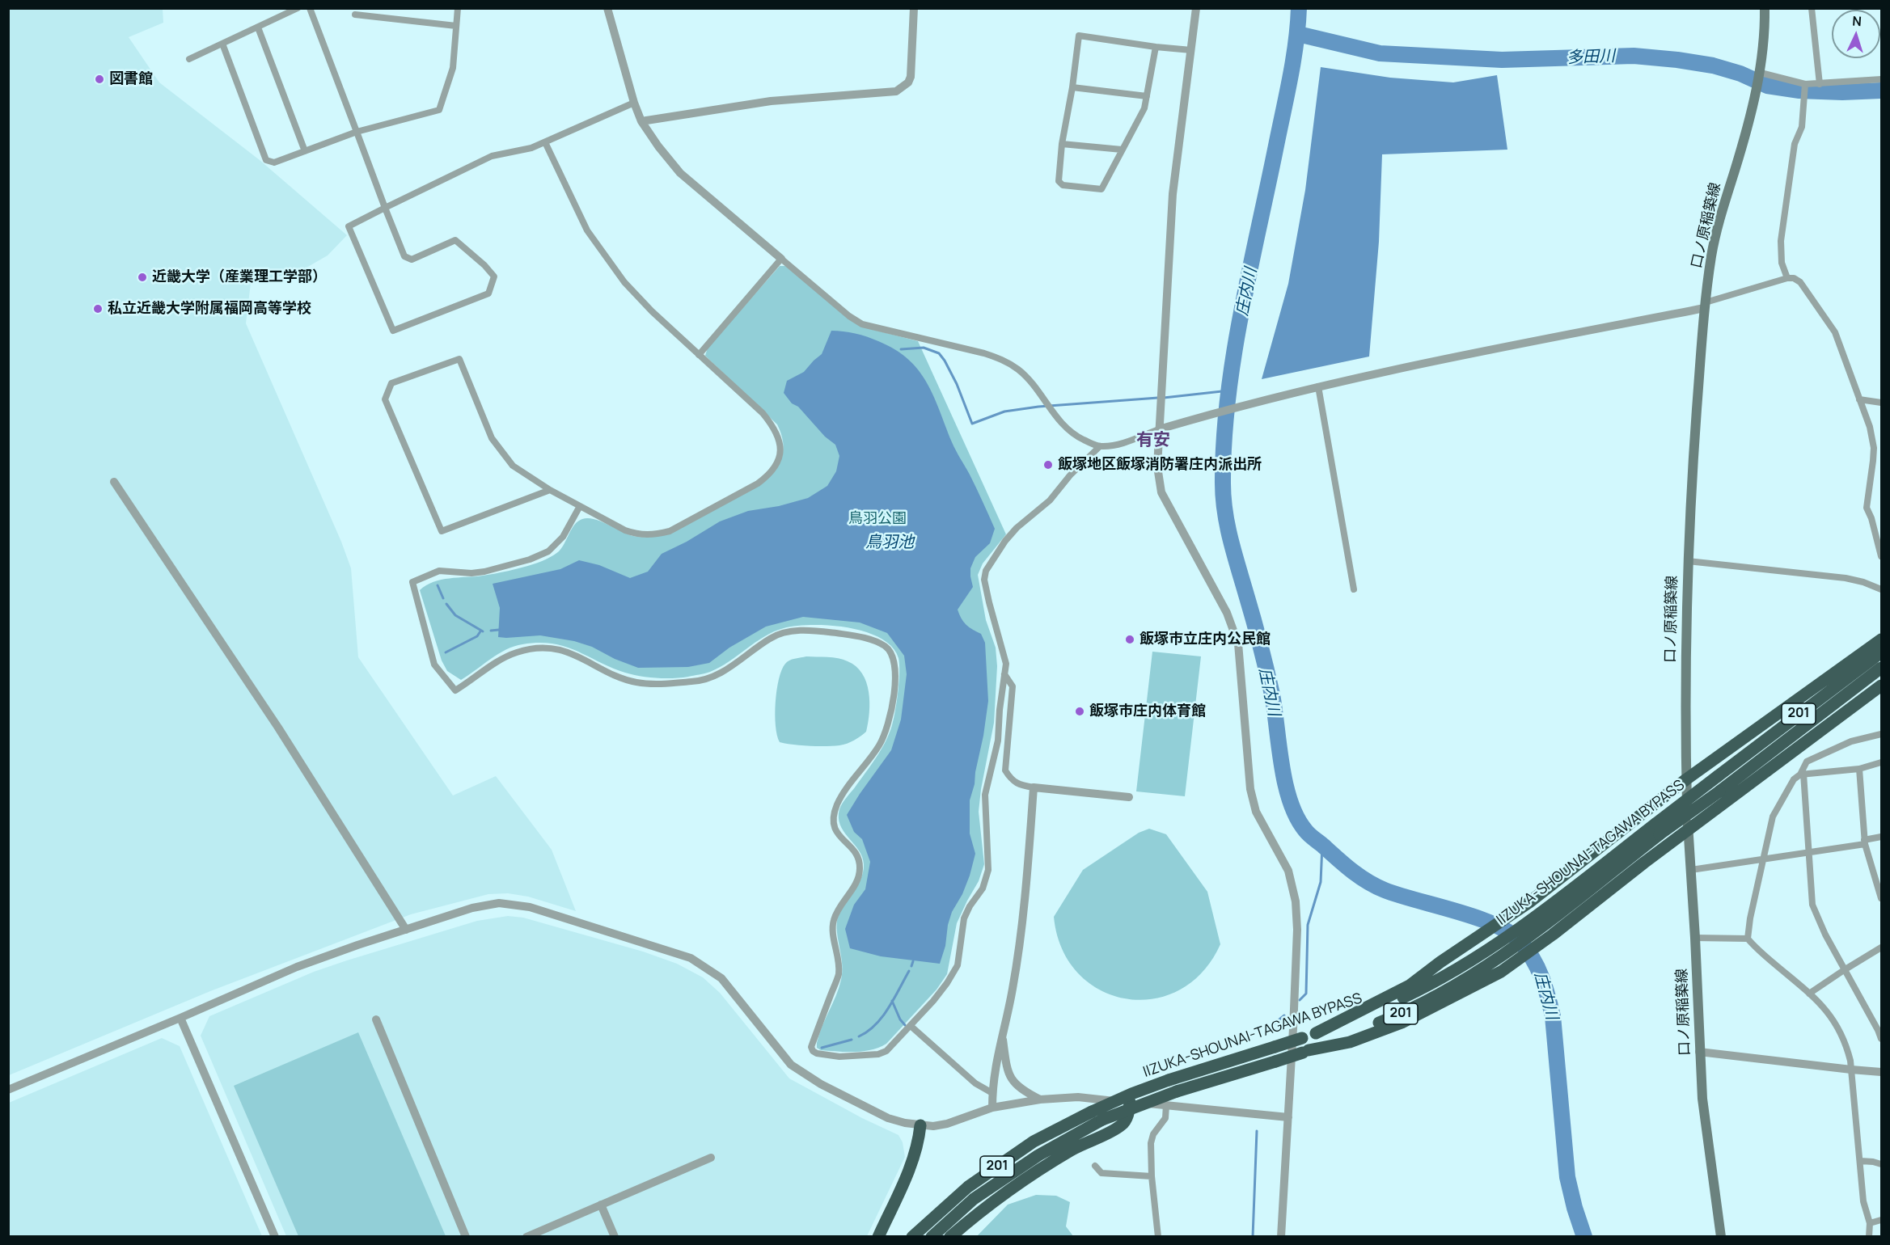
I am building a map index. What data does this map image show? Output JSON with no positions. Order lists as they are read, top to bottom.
{
  "streets": {
    "highway": ["201", "IIZUKA-SHOUNAI-TAGAWA BYPASS"],
    "main road": ["口ノ原稲築線"]
  },
  "districts": ["有安"],
  "water": ["多田川", "庄内川", "鳥羽池"],
  "parks": ["鳥羽公園"],
  "places": [
    "図書館",
    "近畿大学（産業理工学部）",
    "私立近畿大学附属福岡高等学校",
    "飯塚地区飯塚消防署庄内派出所",
    "飯塚市立庄内公民館",
    "飯塚市庄内体育館"
  ],
  "north": "top"
}
